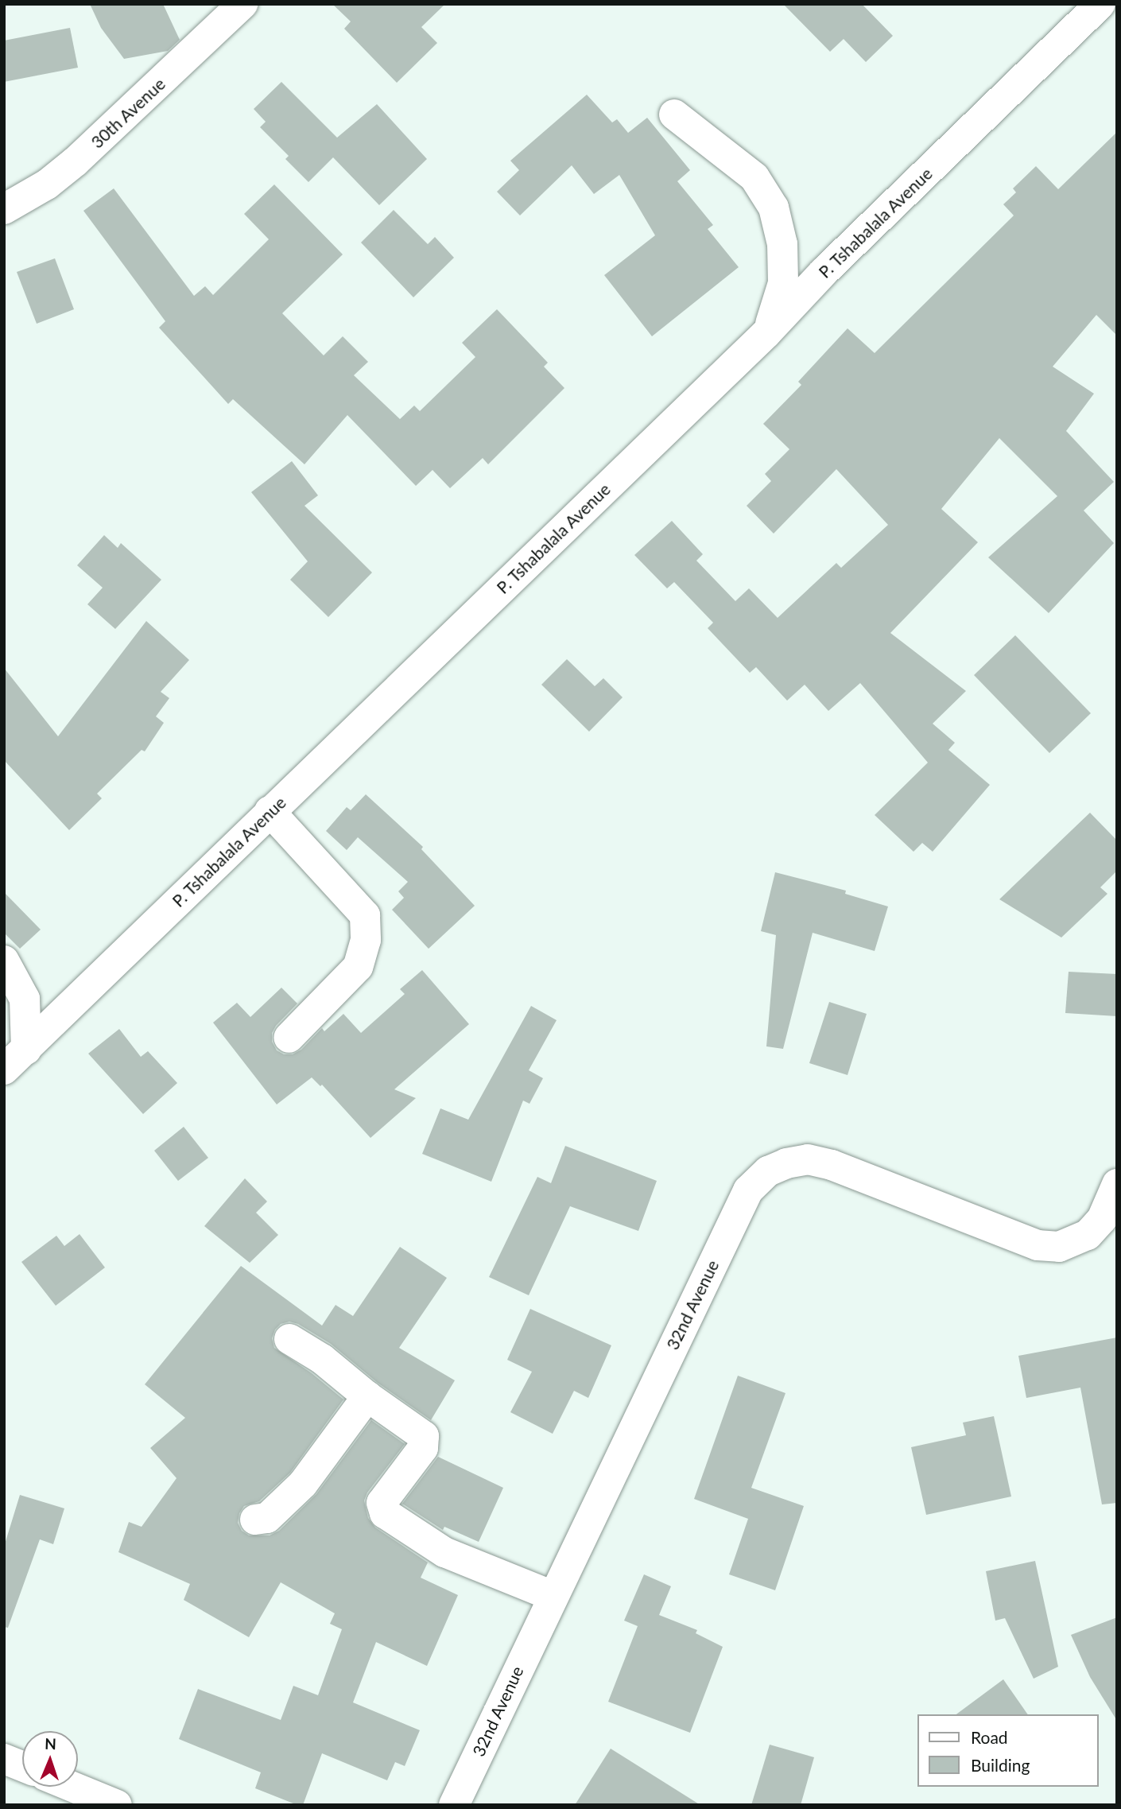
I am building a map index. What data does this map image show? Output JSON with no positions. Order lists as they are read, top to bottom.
{
  "streets": {
    "street": ["30th Avenue", "P. Tshabalala Avenue", "32nd Avenue"]
  },
  "legend": ["Road", "Building"],
  "north": "top"
}
